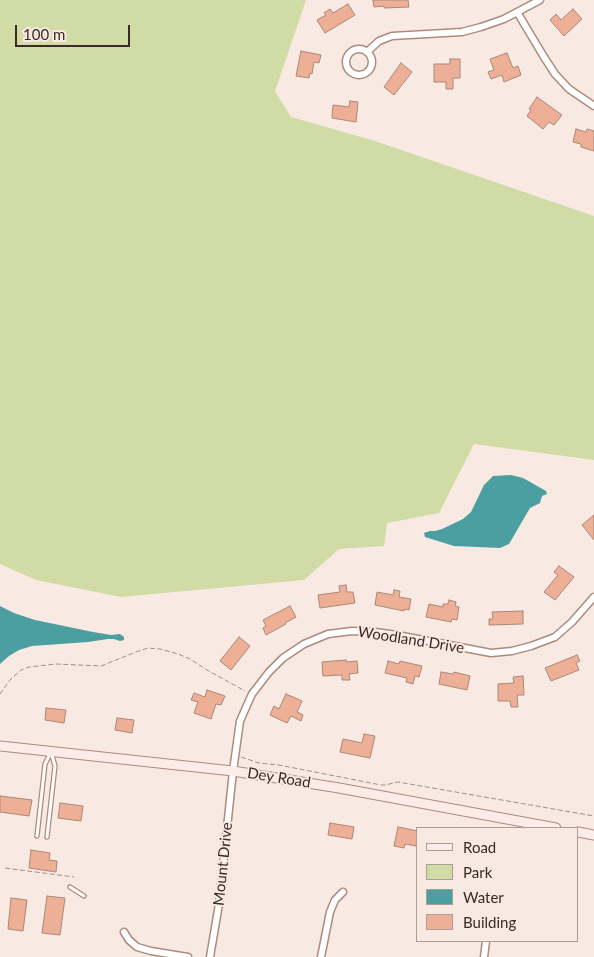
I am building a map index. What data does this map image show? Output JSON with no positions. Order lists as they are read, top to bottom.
{
  "streets": {
    "main road": ["Dey Road"],
    "street": ["Woodland Drive", "Mount Drive"]
  },
  "crossings": [
    ["Woodland Drive", "Dey Road"],
    ["Woodland Drive", "Mount Drive"],
    ["Dey Road", "Mount Drive"]
  ],
  "legend": [
    "Road",
    "Park",
    "Water",
    "Building"
  ],
  "scale_bar": "100 m"
}
